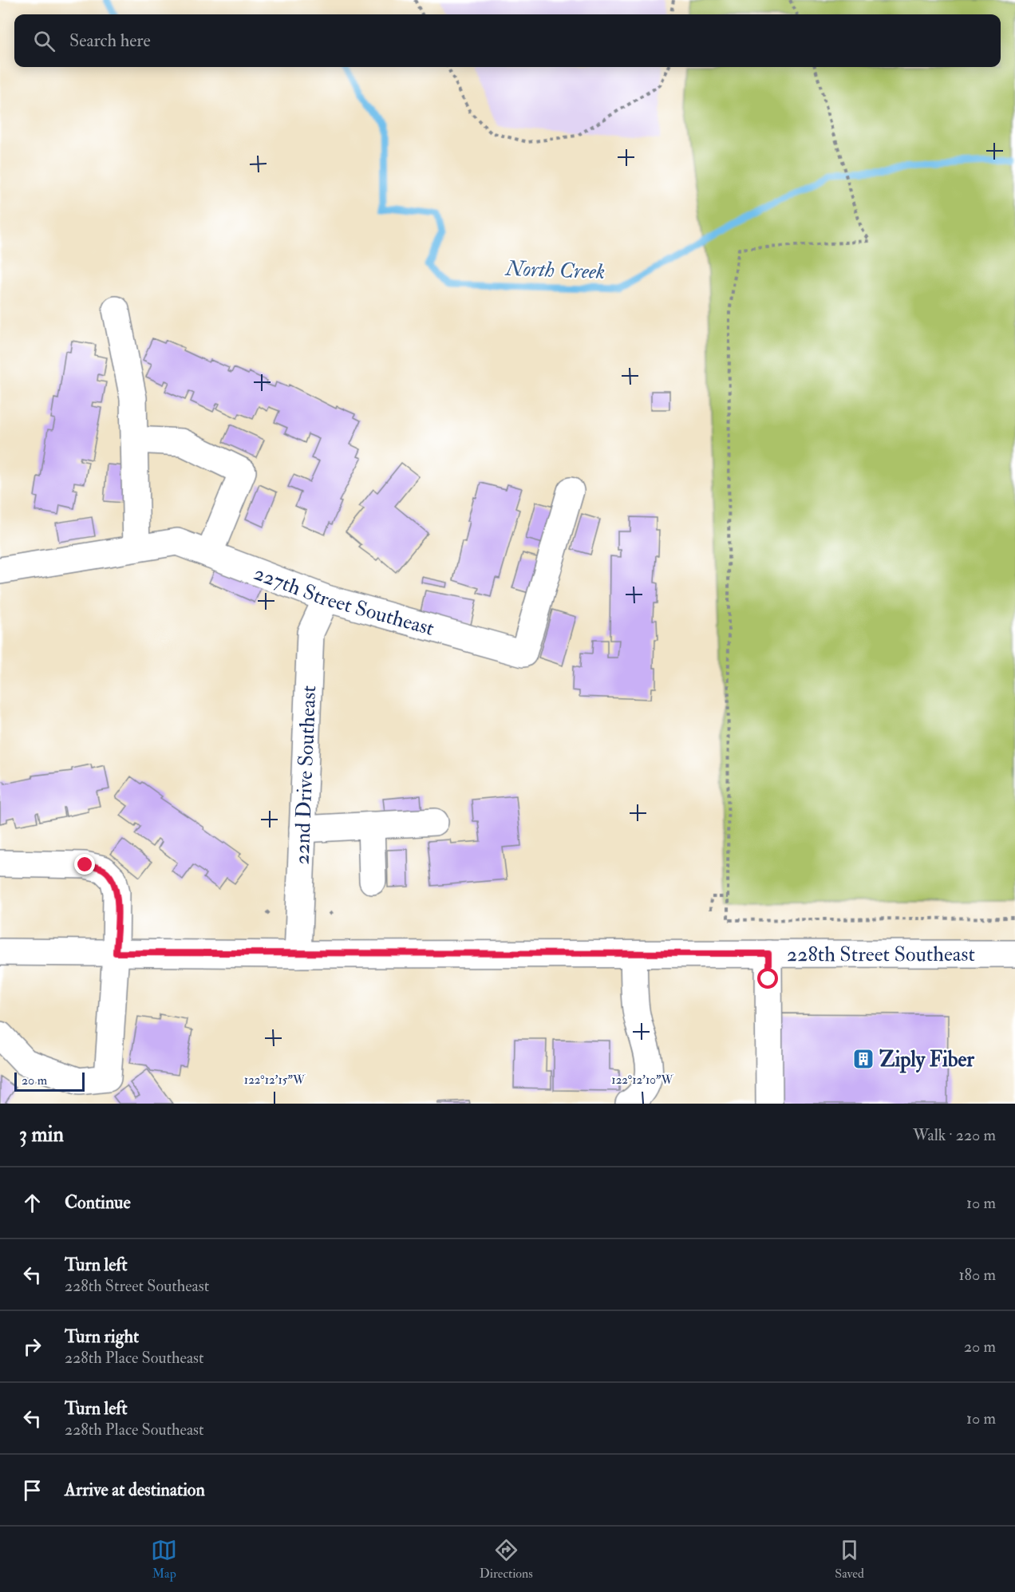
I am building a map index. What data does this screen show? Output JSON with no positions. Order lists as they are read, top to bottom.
{
  "streets": {
    "street": ["227th Street Southeast", "22nd Drive Southeast", "228th Street Southeast"]
  },
  "crossings": [
    ["227th Street Southeast", "22nd Drive Southeast"],
    ["22nd Drive Southeast", "228th Street Southeast"]
  ],
  "water": ["North Creek"],
  "places": {
    "building": ["Ziply Fiber"]
  },
  "scale_bar": "20 m",
  "page": {
    "search": "Search here",
    "scale": "20 m",
    "heading": ["3 min", "Walk · 220 m"],
    "list": [
      ["Continue", "10 m"],
      ["Turn left", "228th Street Southeast", "180 m"],
      ["Turn right", "228th Place Southeast", "20 m"],
      ["Turn left", "228th Place Southeast", "10 m"],
      "Arrive at destination"
    ],
    "nav": ["Map", "Directions", "Saved"]
  },
  "coordinates": ["122°12'15\"W", "122°12'10\"W"]
}
